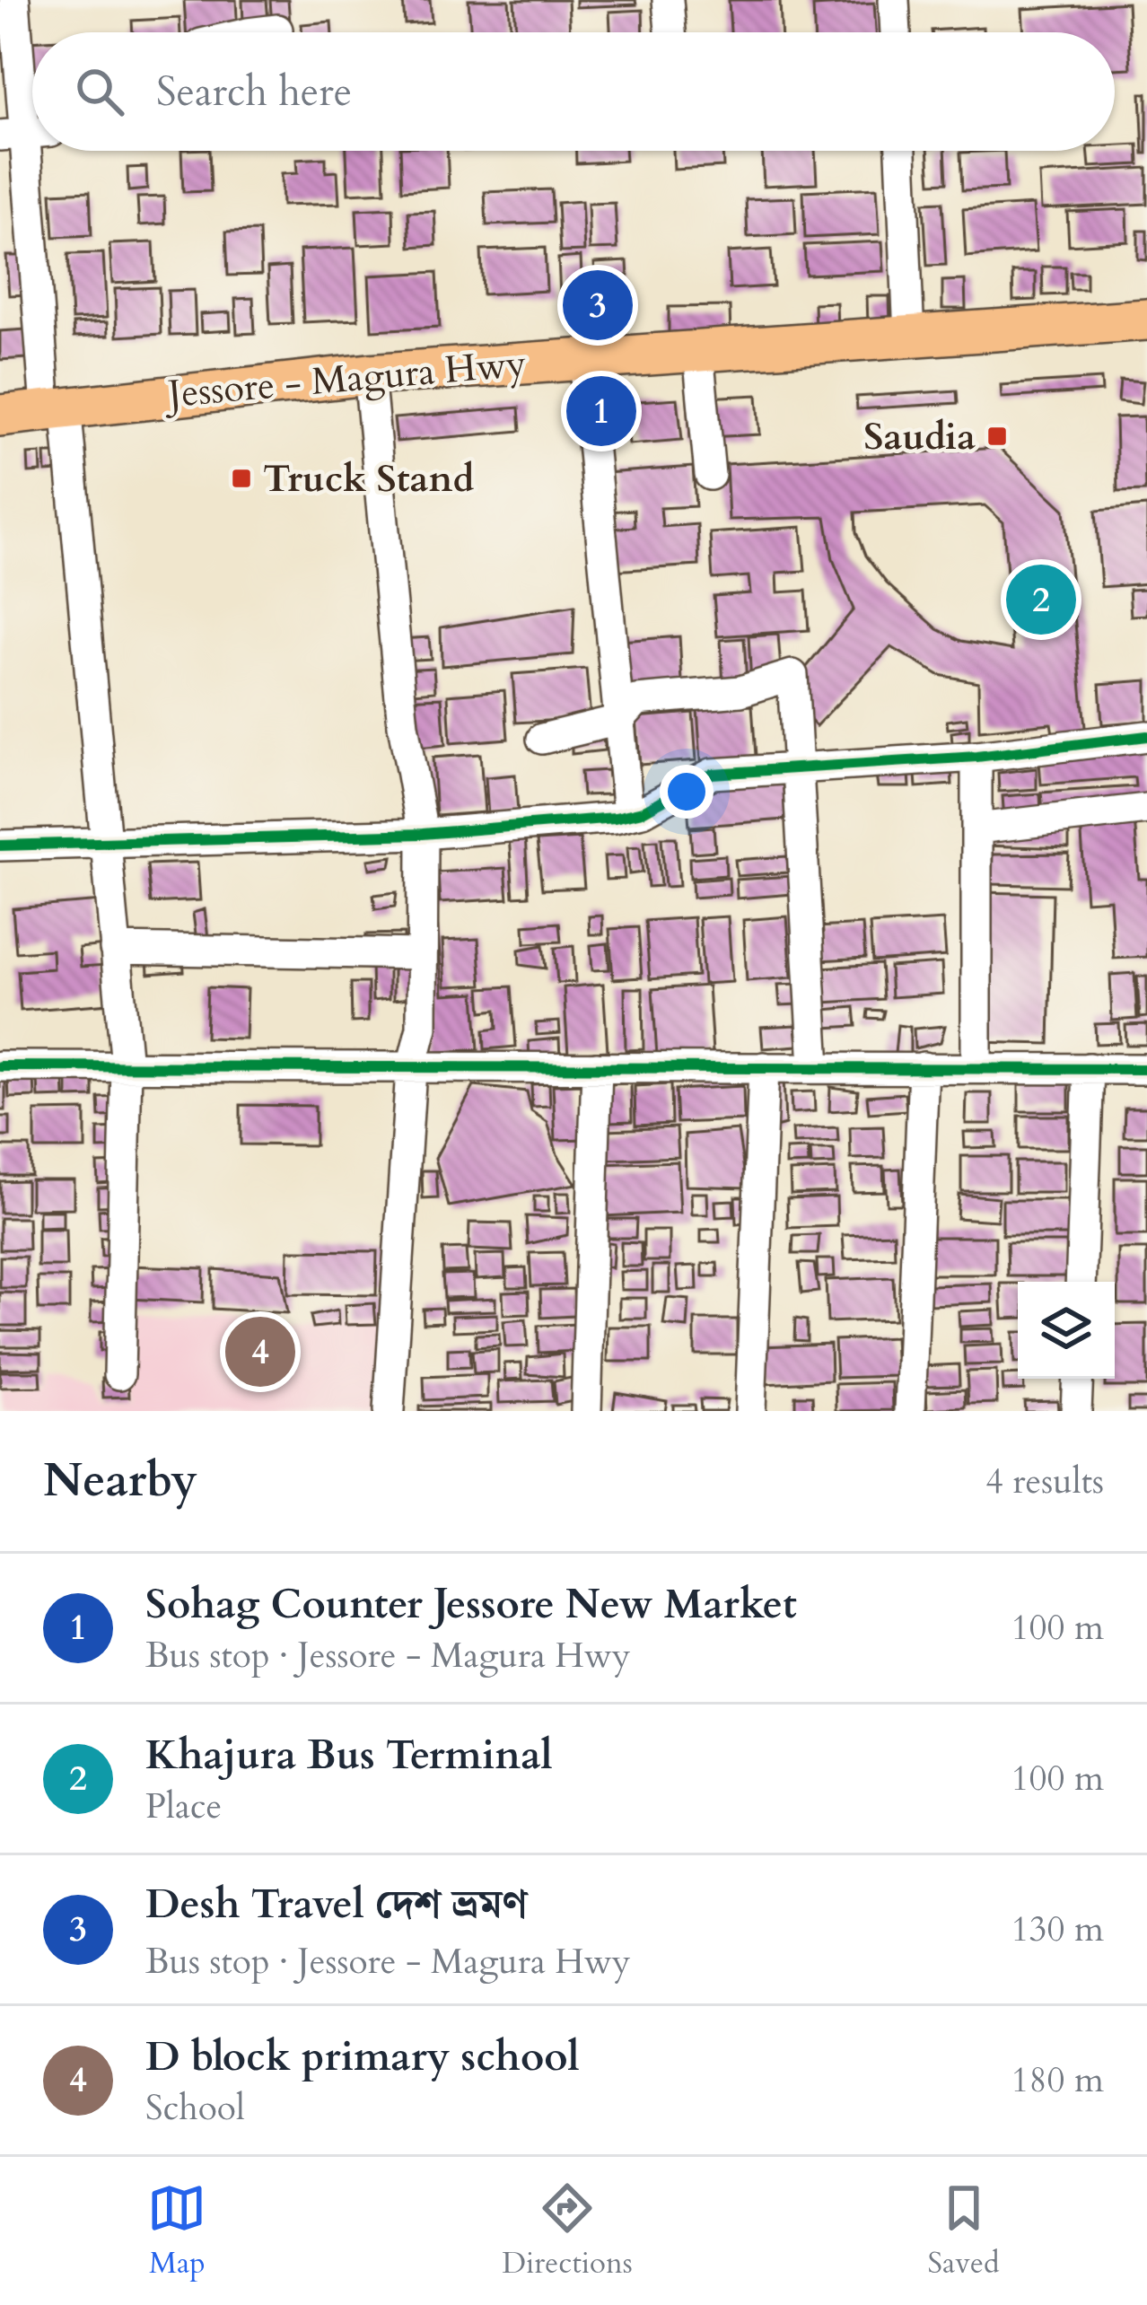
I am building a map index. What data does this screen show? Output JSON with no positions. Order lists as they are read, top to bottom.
{
  "streets": {
    "highway": ["Jessore - Magura Hwy"]
  },
  "places": {
    "transit": ["Saudia", "Truck Stand"]
  },
  "page": {
    "search": "Search here",
    "pins": [
      "3",
      "1",
      "2",
      "4"
    ],
    "heading": ["Nearby", "4 results"],
    "list": [
      {
        "mark": "1",
        "name": "Sohag Counter Jessore New Market",
        "note": "Bus stop · Jessore - Magura Hwy",
        "value": "100 m"
      },
      {
        "mark": "2",
        "name": "Khajura Bus Terminal",
        "note": "Place",
        "value": "100 m"
      },
      {
        "mark": "3",
        "name": "Desh Travel দেশ ভ্রমণ",
        "note": "Bus stop · Jessore - Magura Hwy",
        "value": "130 m"
      },
      {
        "mark": "4",
        "name": "D block primary school",
        "note": "School",
        "value": "180 m"
      }
    ],
    "nav": ["Map", "Directions", "Saved"]
  }
}
